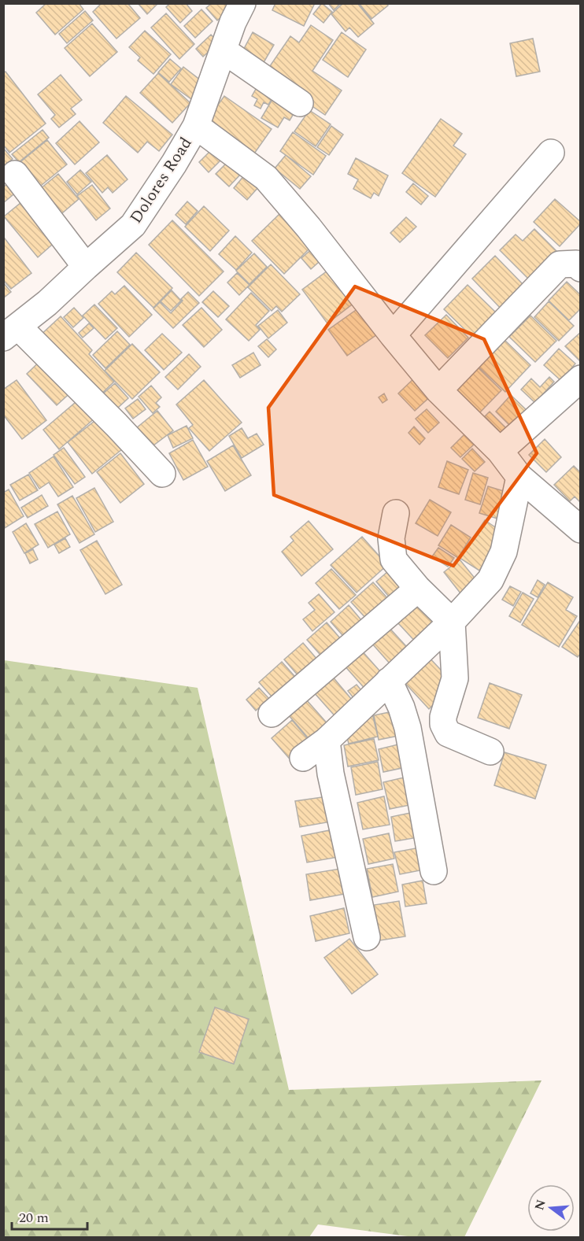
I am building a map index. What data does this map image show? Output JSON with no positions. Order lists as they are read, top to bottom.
{
  "streets": {
    "street": ["Dolores Road"]
  },
  "scale_bar": "20 m",
  "north": "left"
}
